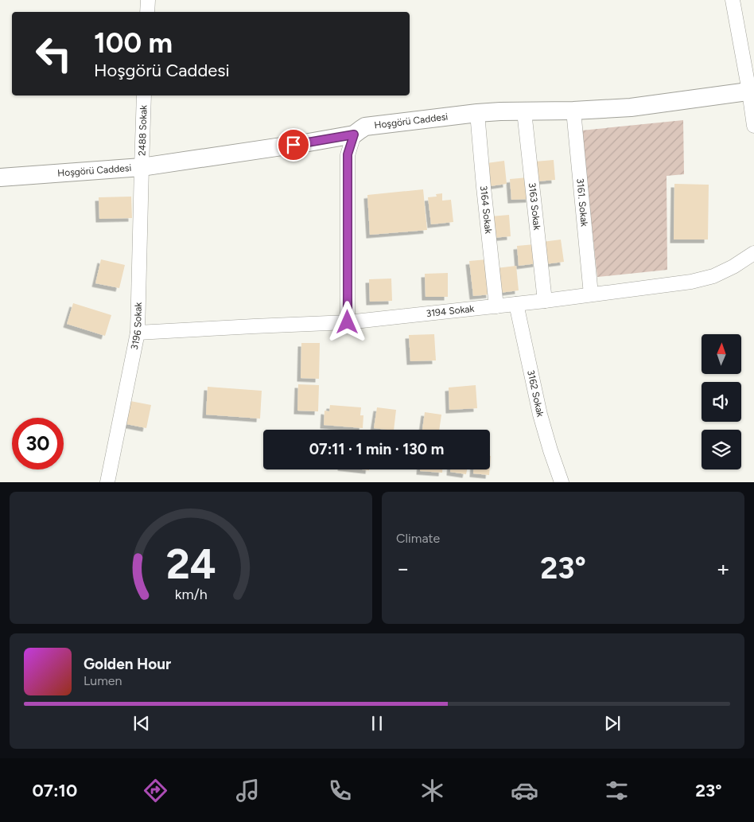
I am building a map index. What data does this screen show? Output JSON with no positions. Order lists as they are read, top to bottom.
{
  "streets": {
    "street": [
      "Hoşgörü Caddesi",
      "2488 Sokak",
      "3161. Sokak",
      "3163 Sokak",
      "3164 Sokak",
      "3194 Sokak",
      "3196 Sokak",
      "3162 Sokak"
    ]
  },
  "crossings": [
    ["Hoşgörü Caddesi", "2488 Sokak"],
    ["Hoşgörü Caddesi", "3161. Sokak"],
    ["Hoşgörü Caddesi", "3163 Sokak"],
    ["Hoşgörü Caddesi", "3164 Sokak"],
    ["Hoşgörü Caddesi", "3196 Sokak"],
    ["2488 Sokak", "3196 Sokak"],
    ["3161. Sokak", "3194 Sokak"],
    ["3163 Sokak", "3194 Sokak"],
    ["3164 Sokak", "3194 Sokak"],
    ["3194 Sokak", "3196 Sokak"],
    ["3194 Sokak", "3162 Sokak"]
  ],
  "north": "top",
  "page": {
    "turn": ["100 m", "Hoşgörü Caddesi"],
    "limit": "30",
    "trip": "07:11 · 1 min · 130 m",
    "tile": "Climate",
    "heat": ["−", "23°", "+"],
    "song": ["Golden Hour", "Lumen"],
    "tabs": ["07:10", "23°"],
    "gauge": ["24", "km/h"]
  }
}
